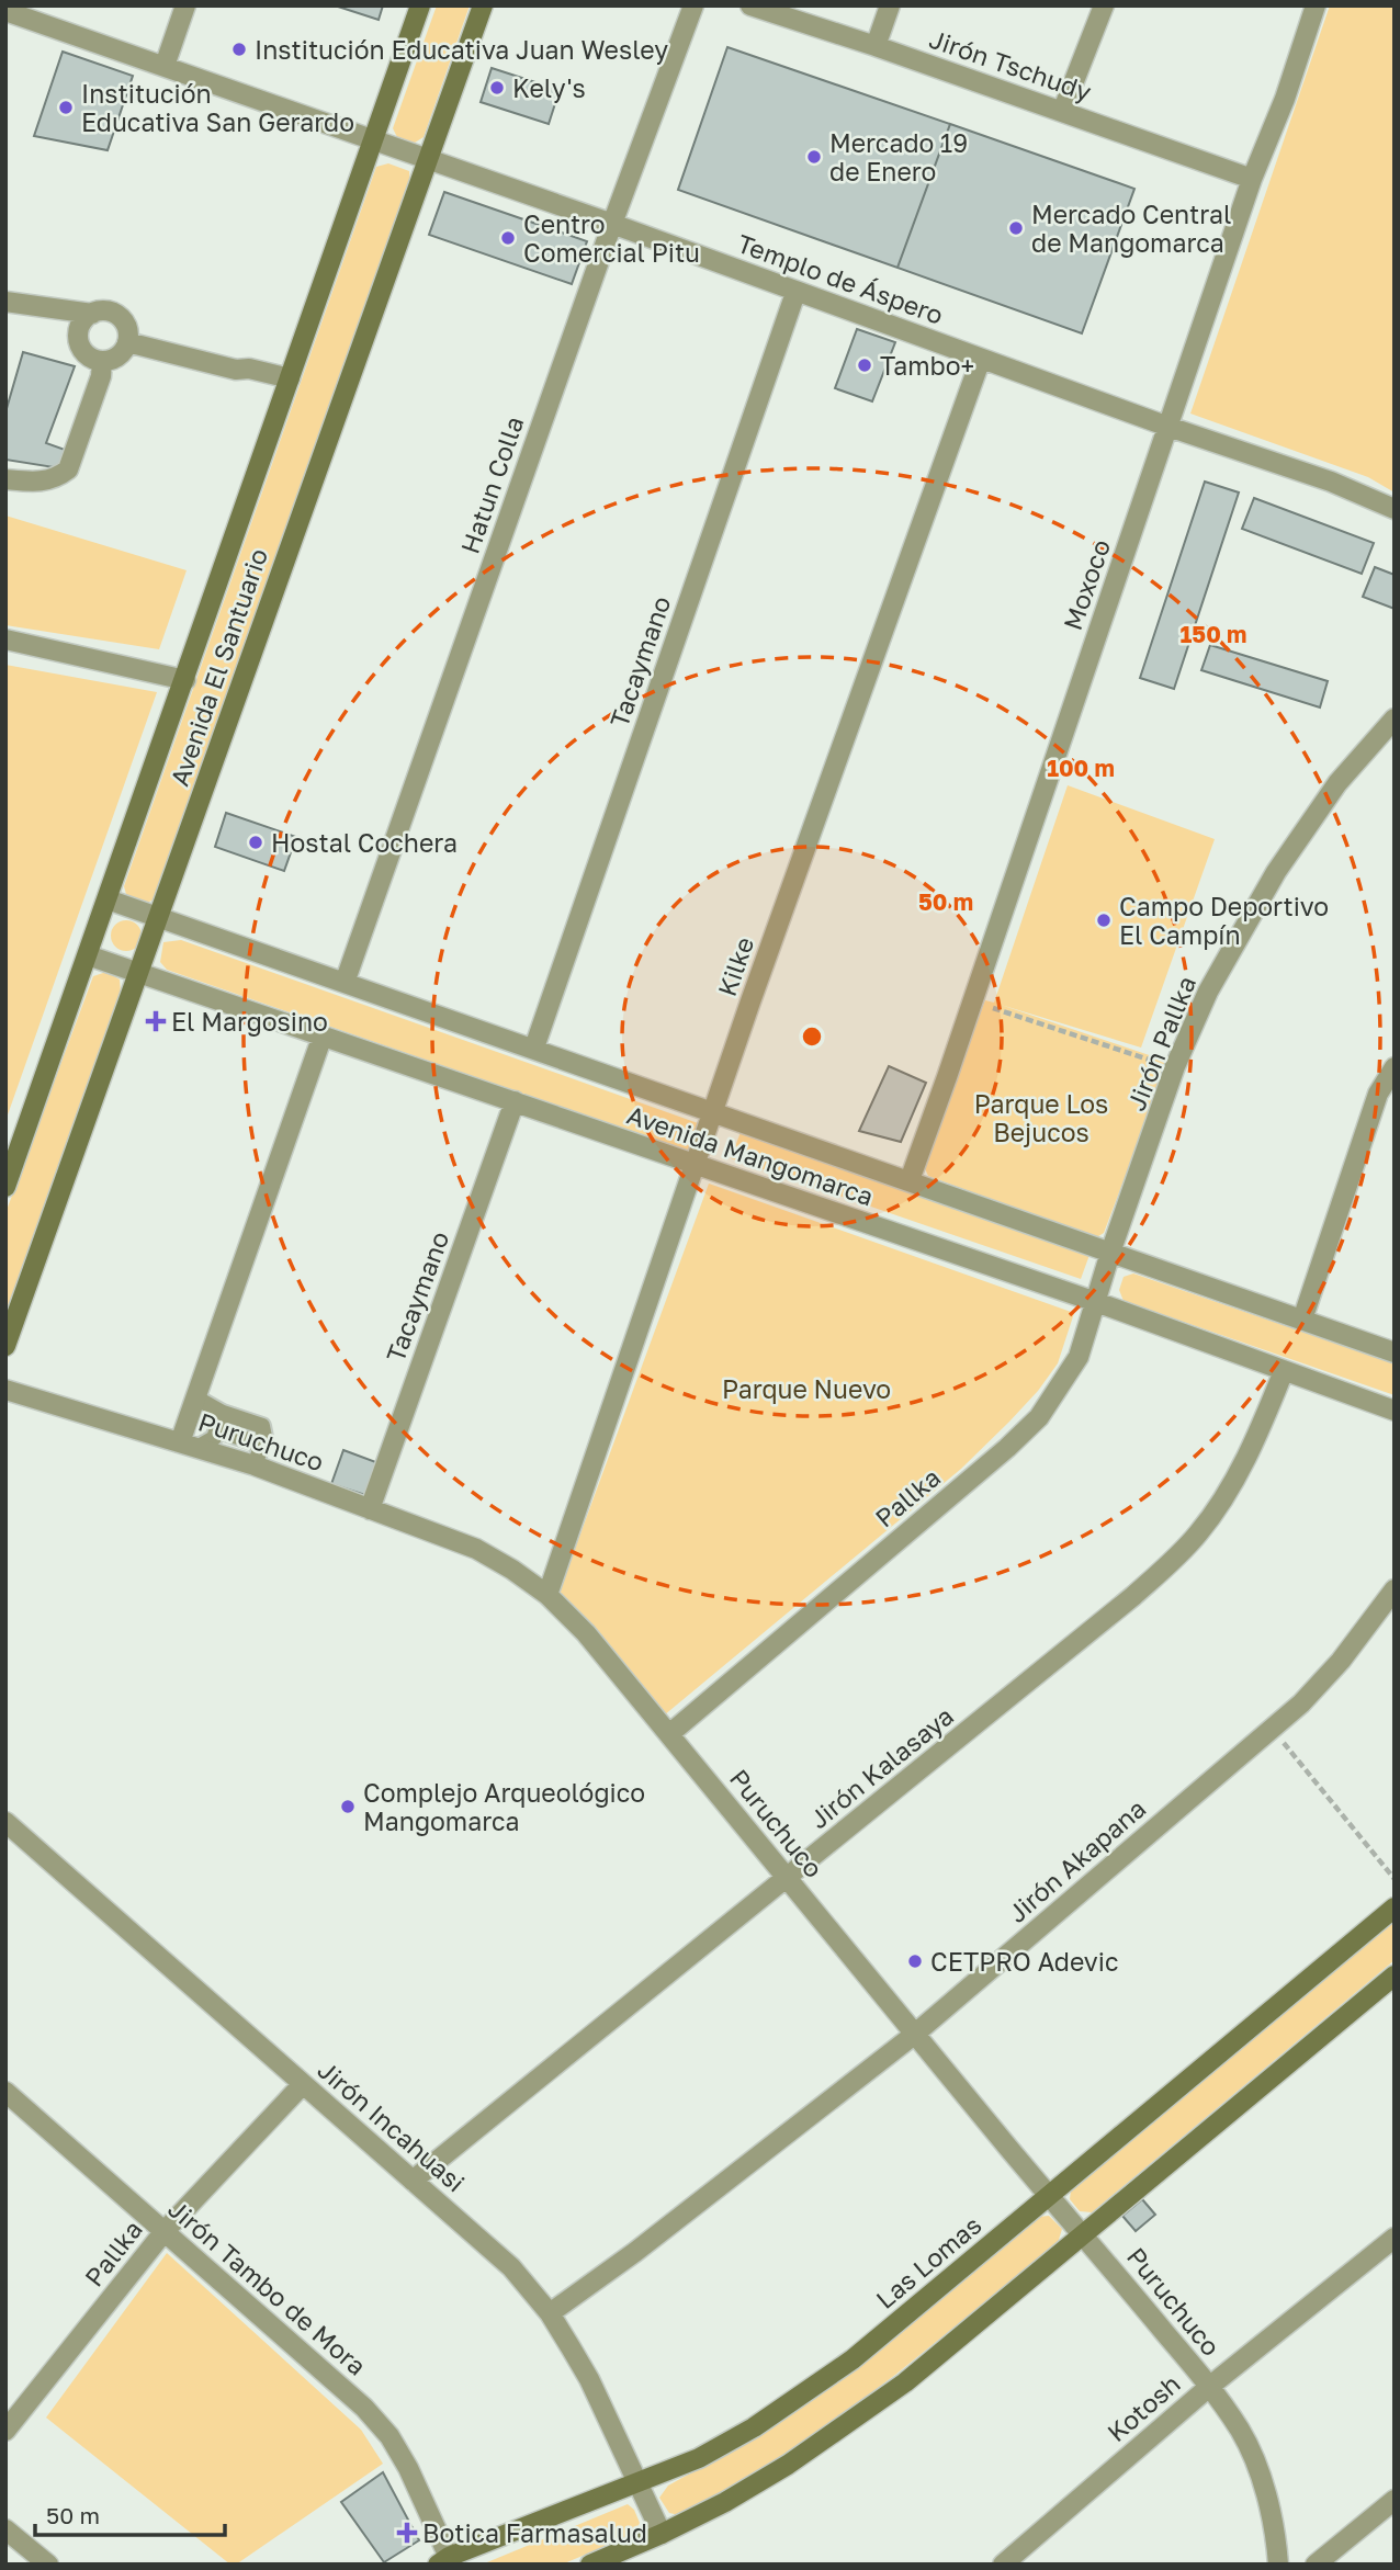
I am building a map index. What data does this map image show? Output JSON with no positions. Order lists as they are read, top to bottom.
{
  "streets": {
    "street": [
      "Jirón Tschudy",
      "Templo de Áspero",
      "Hatun Colla",
      "Moxoco",
      "Tacaymano",
      "Avenida El Santuario",
      "Kilke",
      "Jirón Pallka",
      "Avenida Mangomarca",
      "Puruchuco",
      "Pallka",
      "Jirón Kalasaya",
      "Jirón Akapana",
      "Jirón Incahuasi",
      "Las Lomas",
      "Jirón Tambo de Mora",
      "Kotosh"
    ]
  },
  "crossings": [
    ["Jirón Tschudy", "Moxoco"],
    ["Templo de Áspero", "Hatun Colla"],
    ["Templo de Áspero", "Moxoco"],
    ["Templo de Áspero", "Tacaymano"],
    ["Templo de Áspero", "Avenida El Santuario"],
    ["Templo de Áspero", "Kilke"],
    ["Hatun Colla", "Avenida Mangomarca"],
    ["Moxoco", "Avenida Mangomarca"],
    ["Tacaymano", "Avenida Mangomarca"],
    ["Tacaymano", "Puruchuco"],
    ["Avenida El Santuario", "Avenida Mangomarca"],
    ["Kilke", "Avenida Mangomarca"],
    ["Kilke", "Puruchuco"],
    ["Jirón Pallka", "Avenida Mangomarca"],
    ["Jirón Pallka", "Pallka"],
    ["Avenida Mangomarca", "Pallka"],
    ["Avenida Mangomarca", "Jirón Kalasaya"],
    ["Puruchuco", "Pallka"],
    ["Puruchuco", "Jirón Kalasaya"],
    ["Puruchuco", "Jirón Akapana"],
    ["Puruchuco", "Las Lomas"],
    ["Puruchuco", "Kotosh"],
    ["Pallka", "Jirón Incahuasi"],
    ["Pallka", "Jirón Tambo de Mora"],
    ["Jirón Kalasaya", "Jirón Incahuasi"],
    ["Jirón Akapana", "Jirón Incahuasi"],
    ["Jirón Incahuasi", "Las Lomas"],
    ["Las Lomas", "Jirón Tambo de Mora"]
  ],
  "parks": ["Parque Los Bejucos", "Parque Nuevo"],
  "places": {
    "other": [
      "Institución Educativa Juan Wesley",
      "Kely's",
      "Institución Educativa San Gerardo",
      "Mercado 19 de Enero",
      "Mercado Central de Mangomarca",
      "Centro Comercial Pitu",
      "Tambo+",
      "Hostal Cochera",
      "Campo Deportivo El Campín",
      "Complejo Arqueológico Mangomarca",
      "CETPRO Adevic"
    ],
    "health": ["El Margosino", "Botica Farmasalud"]
  },
  "scale_bar": "50 m",
  "rings": ["150 m", "100 m", "50 m"]
}
